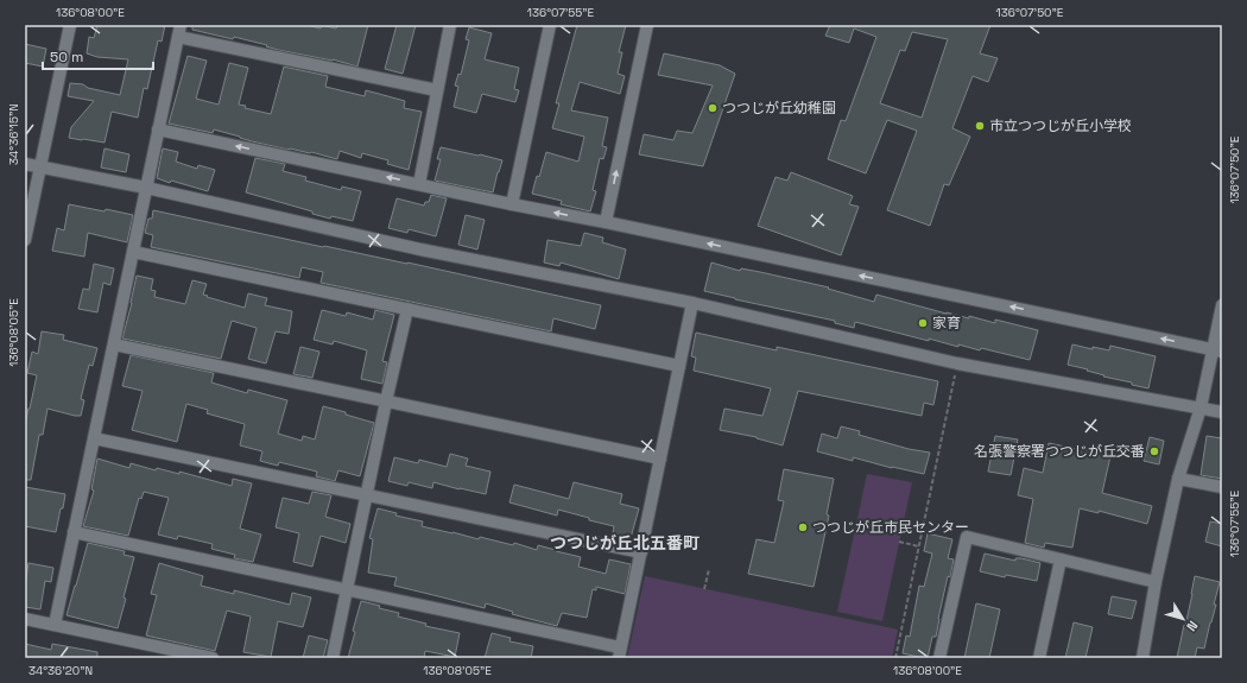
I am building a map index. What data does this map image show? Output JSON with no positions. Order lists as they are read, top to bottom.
{
  "districts": ["つつじが丘北五番町"],
  "places": [
    "つつじが丘幼稚園",
    "市立つつじが丘小学校",
    "家育",
    "名張警察署つつじが丘交番",
    "つつじが丘市民センター"
  ],
  "scale_bar": "50 m",
  "north": "bottom right",
  "coordinates": [
    "136°08'00\"E",
    "136°07'55\"E",
    "136°07'50\"E",
    "34°36'15\"N",
    "136°08'05\"E",
    "34°36'20\"N"
  ]
}
